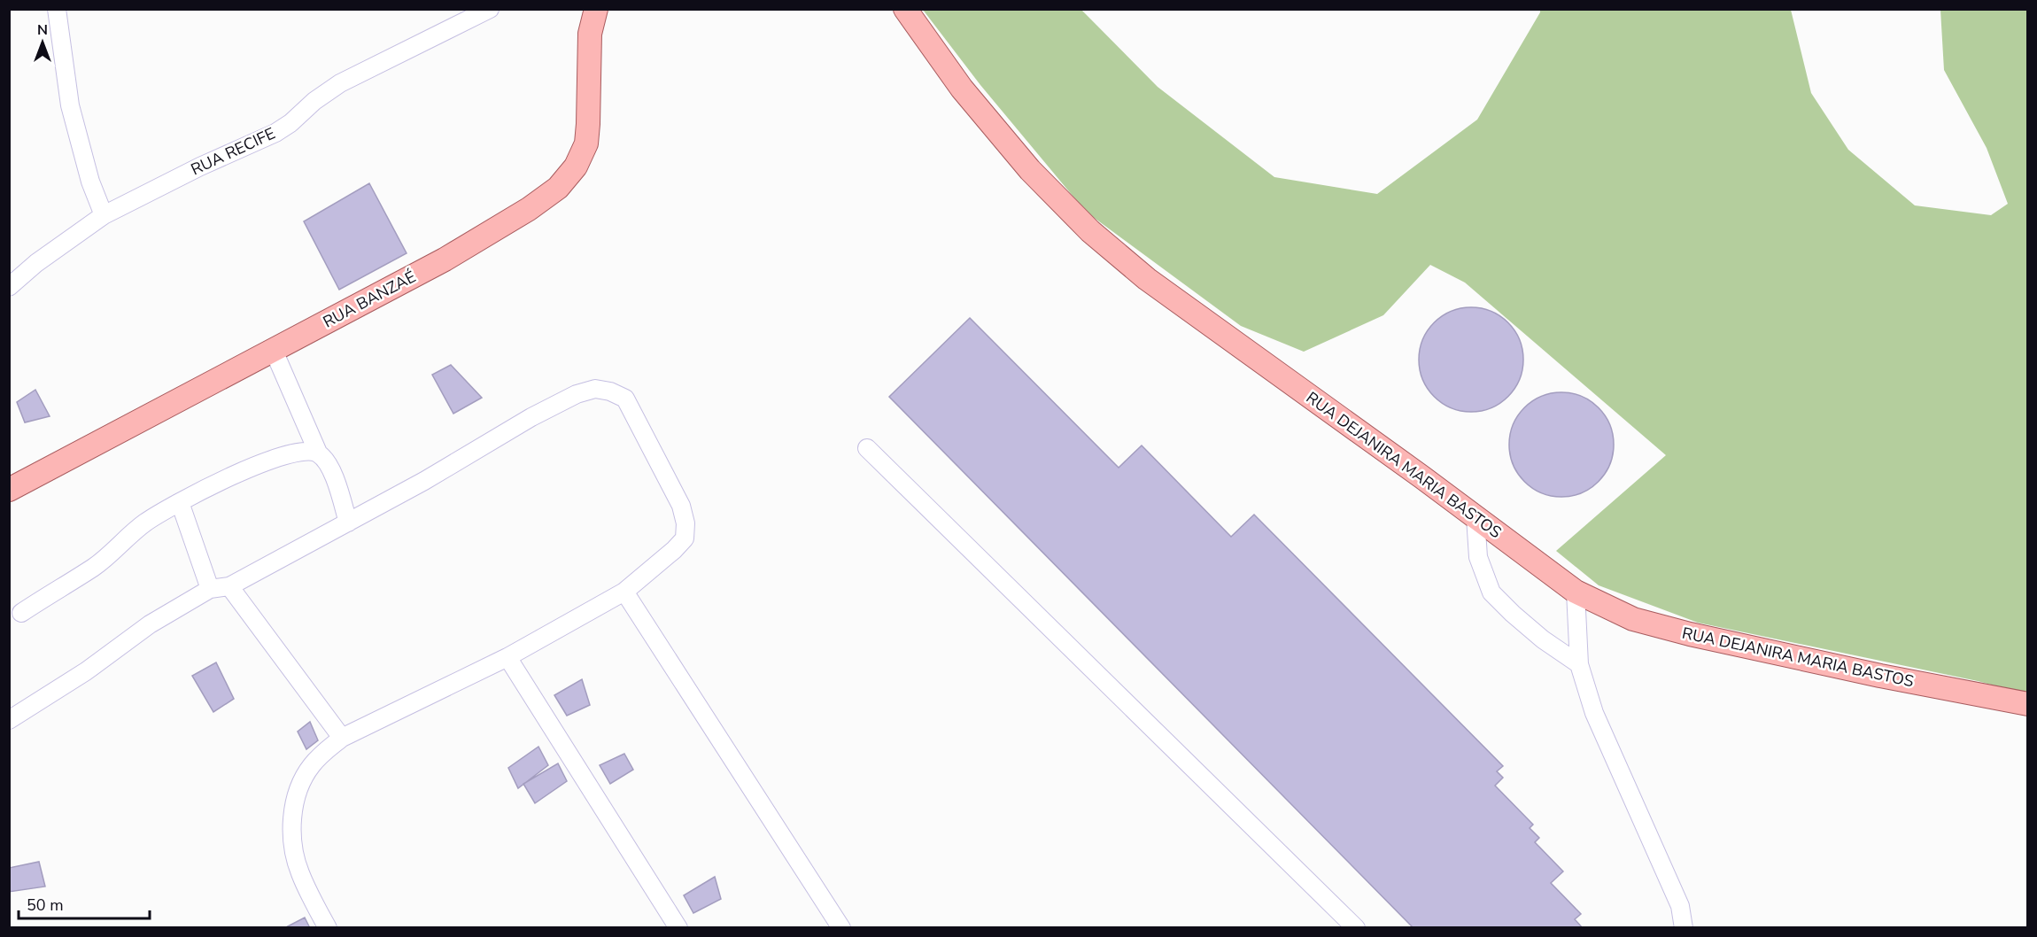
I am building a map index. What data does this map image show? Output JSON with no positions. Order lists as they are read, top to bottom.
{
  "streets": {
    "main road": ["RUA BANZAÉ", "RUA DEJANIRA MARIA BASTOS"],
    "street": ["RUA RECIFE"]
  },
  "scale_bar": "50 m",
  "north": "top"
}
